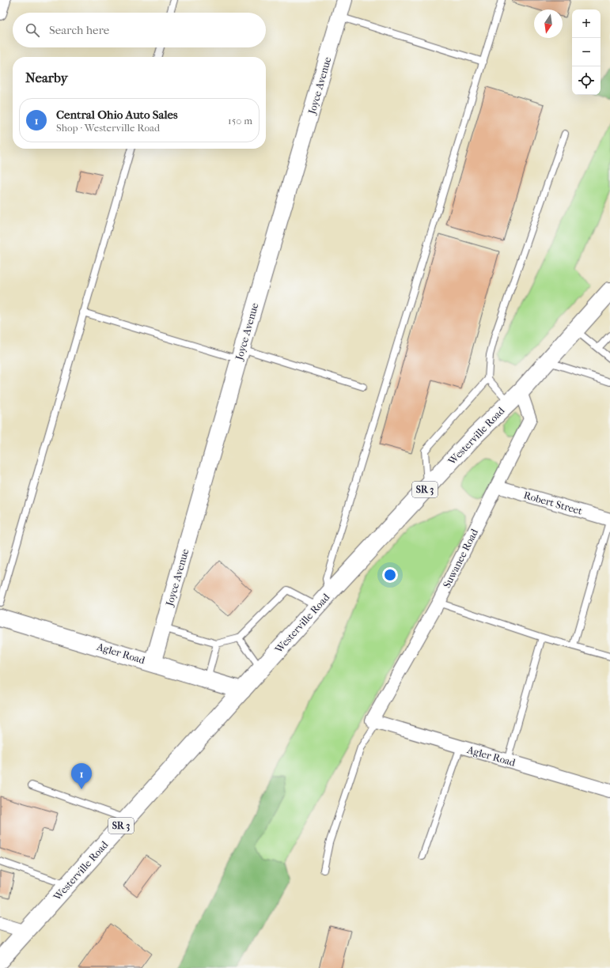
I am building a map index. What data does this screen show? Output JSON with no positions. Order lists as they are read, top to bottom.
{
  "streets": {
    "main road": ["Westerville Road", "SR 3", "Agler Road"],
    "street": ["Joyce Avenue", "Robert Street", "Suwanee Road"]
  },
  "crossings": [
    ["Joyce Avenue", "Agler Road"],
    ["Westerville Road", "Suwanee Road"],
    ["Westerville Road", "Agler Road"],
    ["Robert Street", "Suwanee Road"],
    ["Suwanee Road", "Agler Road"]
  ],
  "north": "bottom",
  "page": {
    "map_buttons": ["+", "−"],
    "search": "Search here",
    "heading": "Nearby",
    "list": [
      {
        "mark": "1",
        "name": "Central Ohio Auto Sales",
        "note": "Shop · Westerville Road",
        "value": "150 m"
      }
    ],
    "pins": "1"
  }
}
